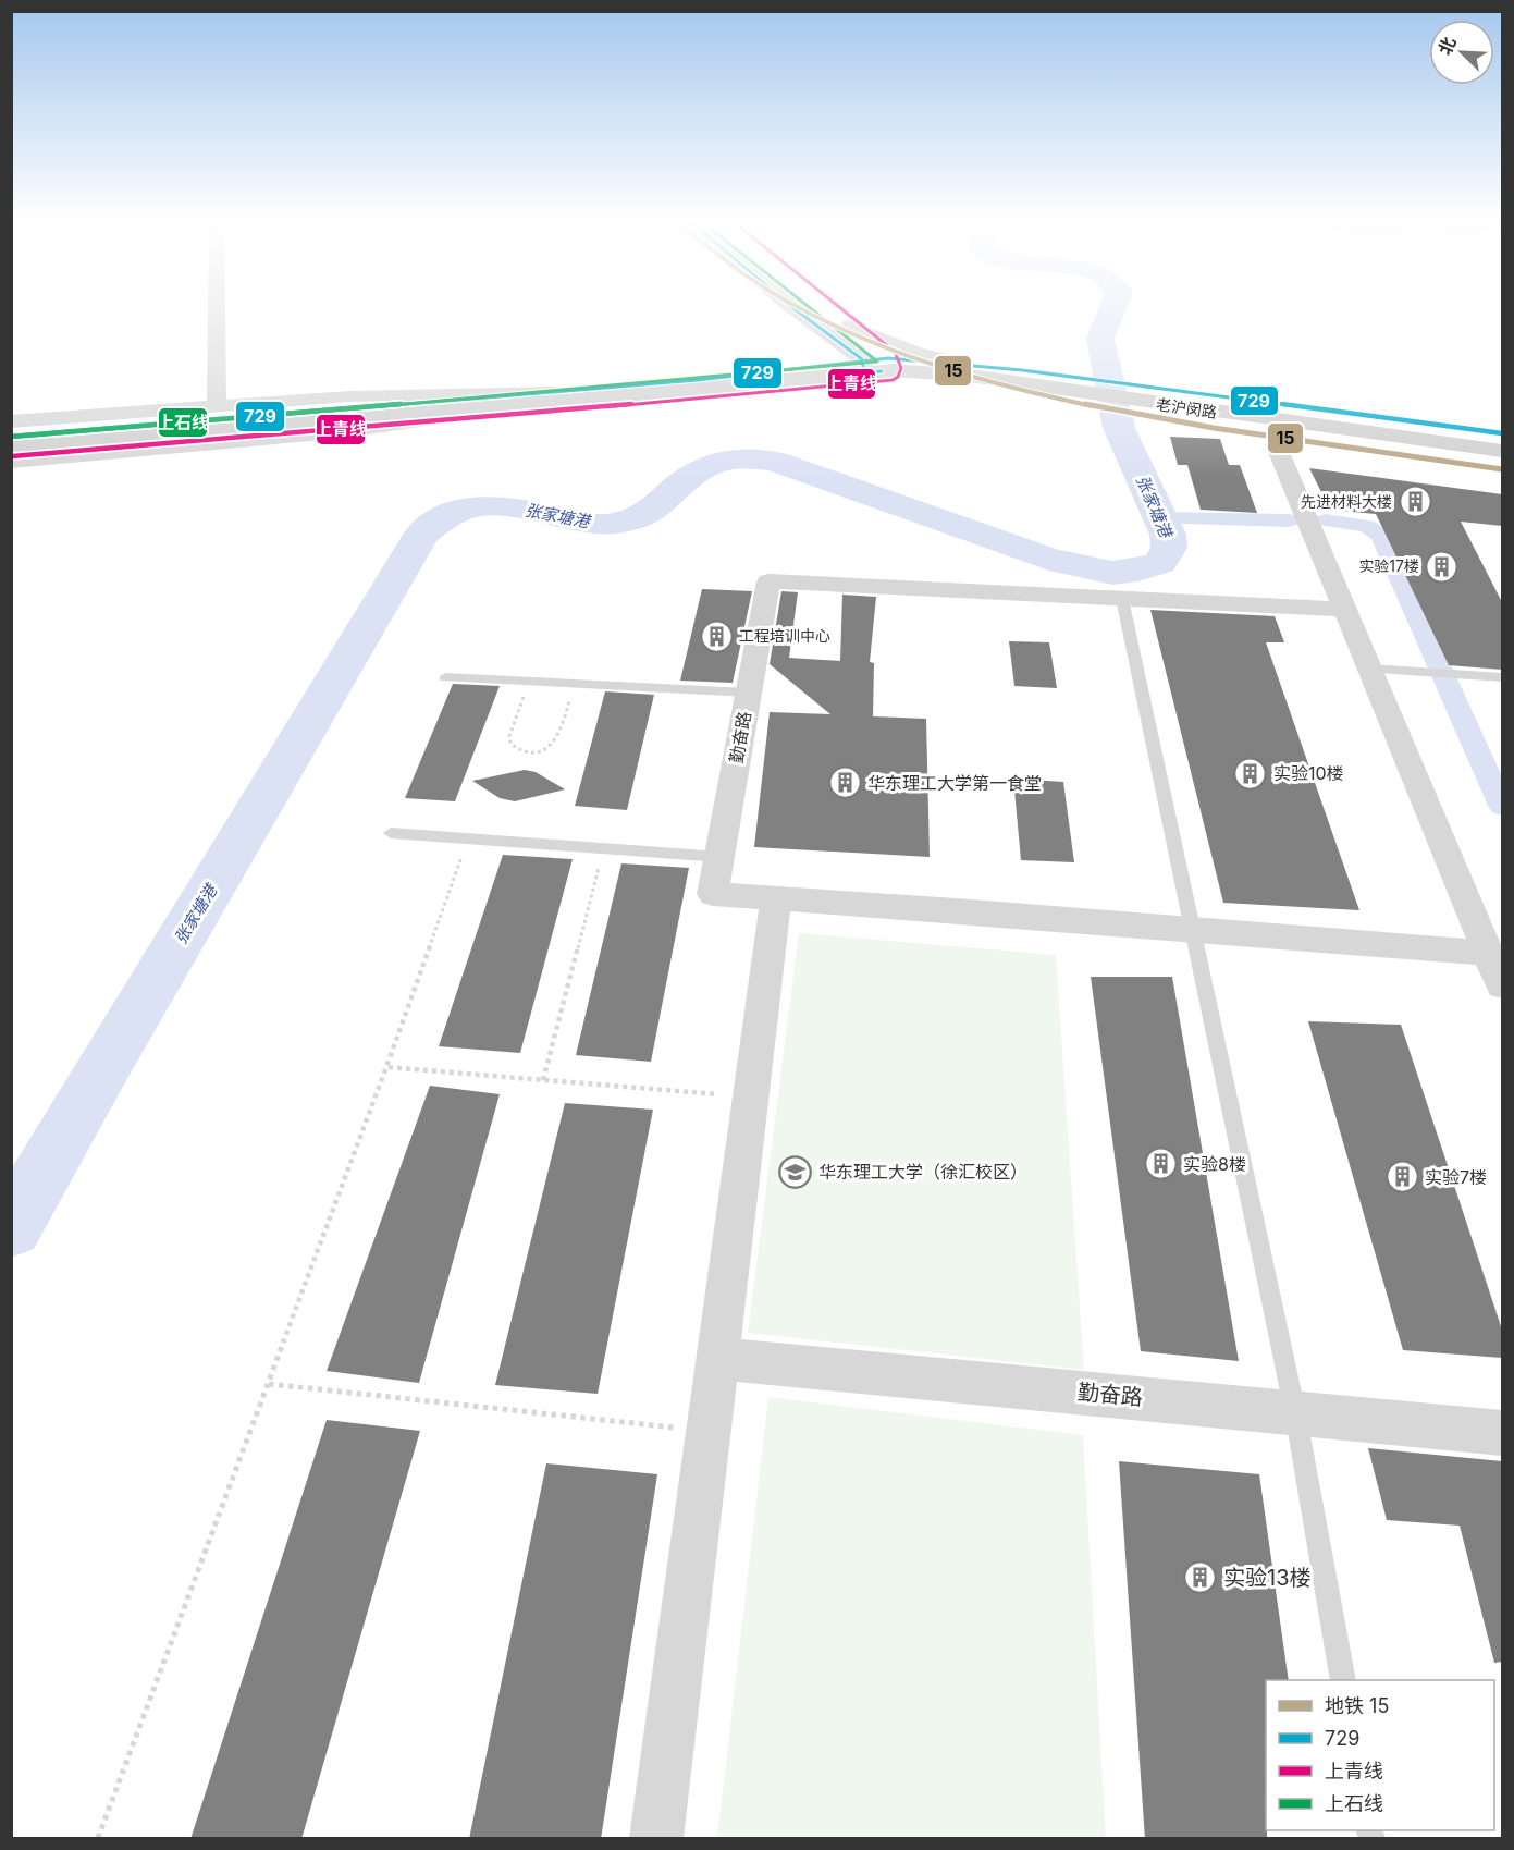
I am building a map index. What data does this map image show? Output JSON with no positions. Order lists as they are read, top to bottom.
{
  "streets": {
    "main road": ["老沪闵路"],
    "street": ["勤奋路"]
  },
  "water": ["张家塘港"],
  "places": {
    "building": [
      "先进材料大楼",
      "实验17楼",
      "工程培训中心",
      "实验10楼",
      "华东理工大学第一食堂",
      "实验8楼",
      "实验7楼",
      "实验13楼"
    ],
    "school or university": ["华东理工大学（徐汇校区）"]
  },
  "lines": [
    "metro line 15",
    "transit line 729",
    "transit line 上青线",
    "transit line 上石线"
  ],
  "legend": [
    "地铁 15",
    "729",
    "上青线",
    "上石线"
  ],
  "north": "top left"
}
